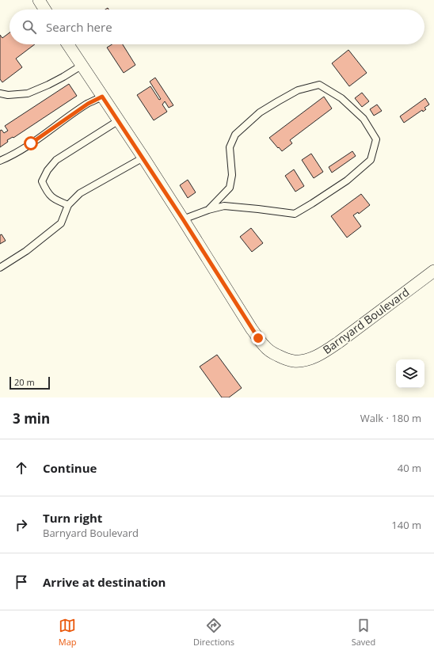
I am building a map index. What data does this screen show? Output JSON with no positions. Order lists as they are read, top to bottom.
{
  "streets": {
    "street": ["Barnyard Boulevard"]
  },
  "scale_bar": "20 m",
  "page": {
    "search": "Search here",
    "scale": "20 m",
    "heading": ["3 min", "Walk · 180 m"],
    "list": [
      ["Continue", "40 m"],
      ["Turn right", "Barnyard Boulevard", "140 m"],
      "Arrive at destination"
    ],
    "nav": ["Map", "Directions", "Saved"]
  }
}
